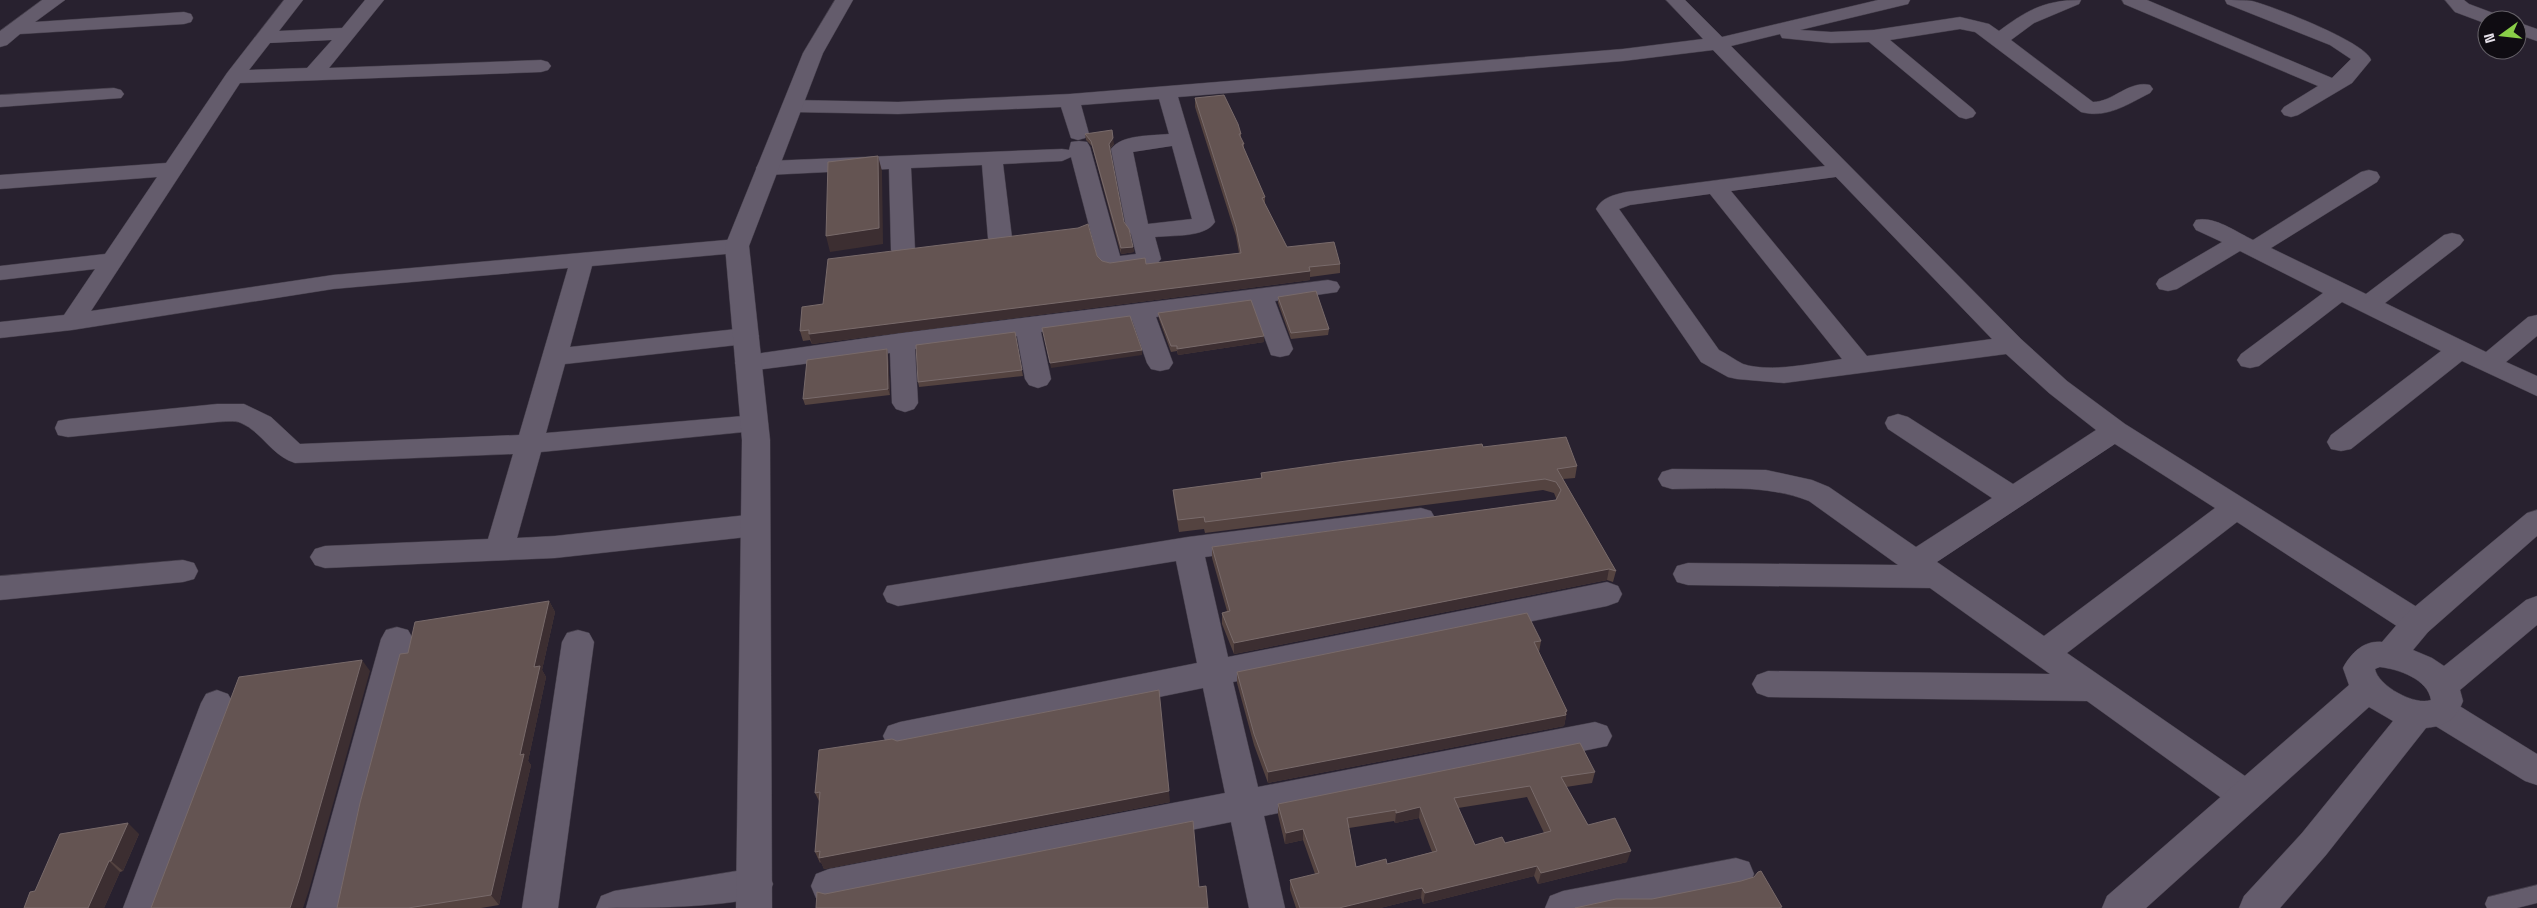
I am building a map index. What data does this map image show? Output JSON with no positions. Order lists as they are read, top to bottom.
{
  "north": "left"
}
